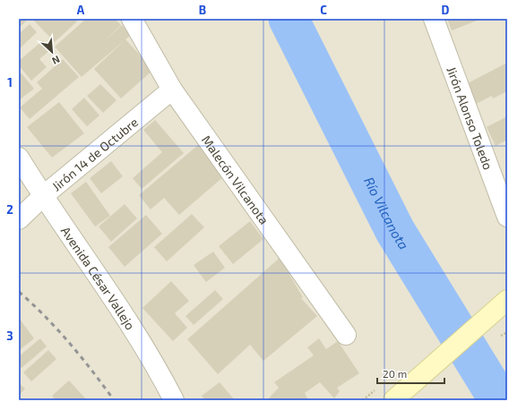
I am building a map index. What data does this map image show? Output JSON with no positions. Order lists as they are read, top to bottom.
{
  "streets": {
    "street": [
      "Jirón Alonso Toledo",
      "Jirón 14 de Octubre",
      "Malecón Vilcanota",
      "Avenida César Vallejo"
    ]
  },
  "crossings": [
    ["Jirón 14 de Octubre", "Malecón Vilcanota"],
    ["Jirón 14 de Octubre", "Avenida César Vallejo"]
  ],
  "water": ["Río Vilcanota"],
  "scale_bar": "20 m",
  "north": "bottom right",
  "grid": {
    "columns": [
      "A",
      "B",
      "C",
      "D"
    ],
    "rows": ["1", "2", "3"]
  }
}
